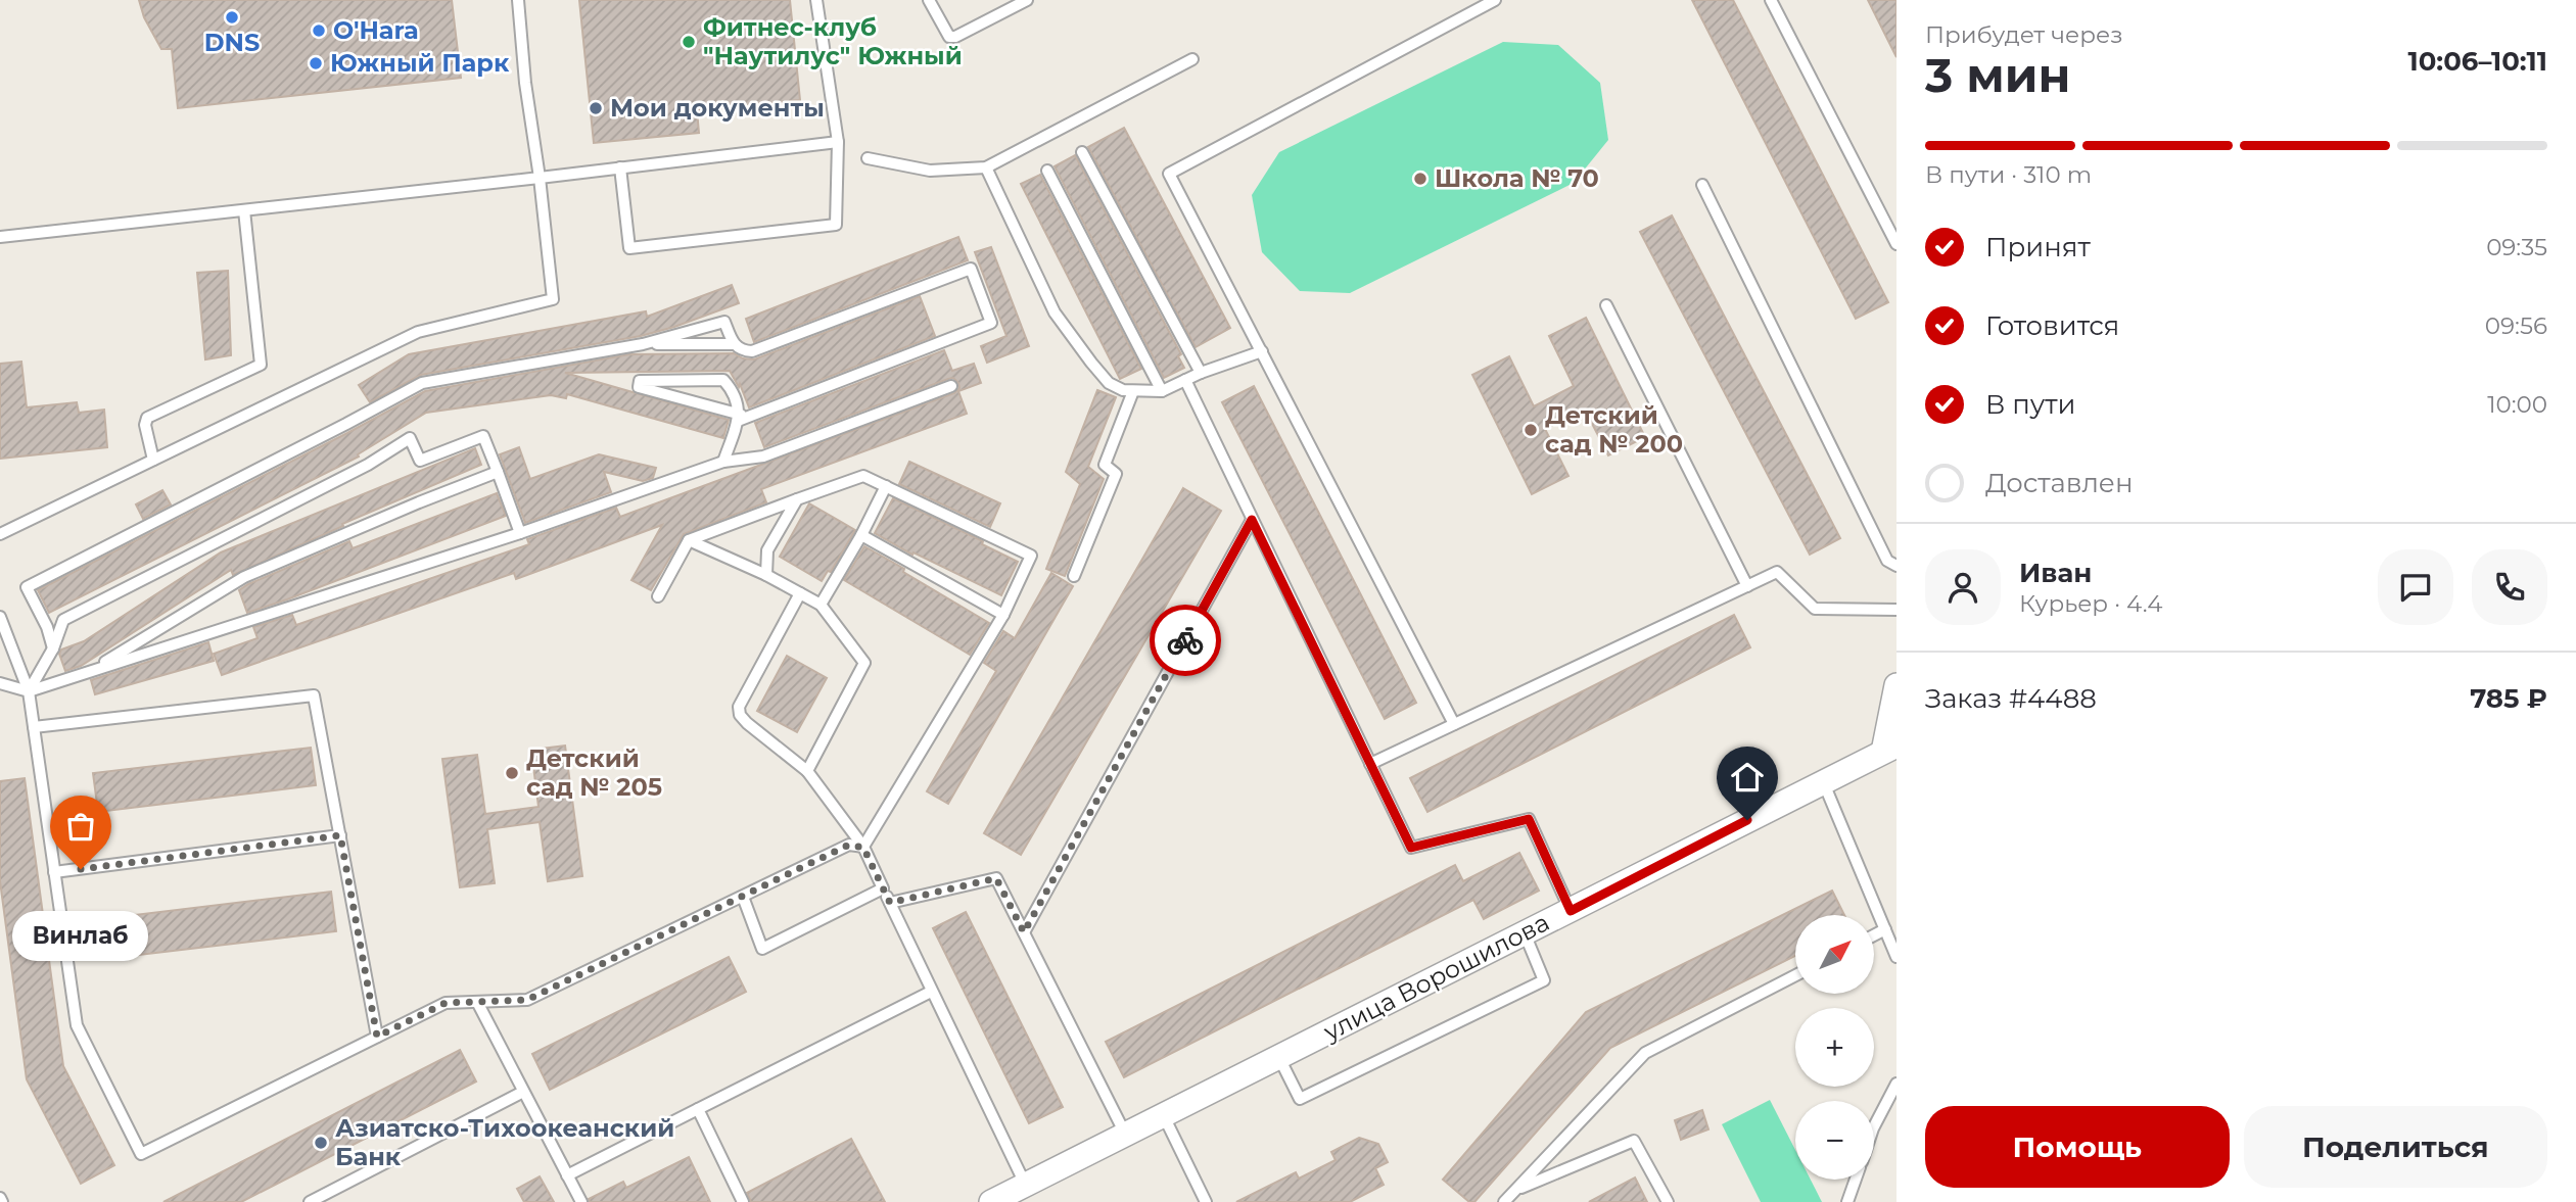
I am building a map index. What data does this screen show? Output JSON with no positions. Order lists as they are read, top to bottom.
{
  "streets": {
    "street": ["улица Ворошилова"]
  },
  "places": [
    "DNS",
    "O'Hara",
    "Фитнес-клуб \"Наутилус\" Южный",
    "Южный Парк",
    "Мои документы",
    "Школа № 70",
    "Детский сад № 200",
    "Детский сад № 205",
    "Винлаб",
    "Азиатско-Тихоокеанский Банк"
  ],
  "north": "top right",
  "page": {
    "heading": ["3 мин", "Прибудет через", "10:06–10:11"],
    "panel": [
      "Иван",
      "Курьер · 4.4",
      "Заказ #4488",
      "785 ₽"
    ],
    "bar": "В пути · 310 m",
    "list": [
      ["Принят", "09:35"],
      ["Готовится", "09:56"],
      ["В пути", "10:00"],
      "Доставлен"
    ],
    "bubble": "Винлаб",
    "map_buttons": ["+", "−"],
    "buttons": ["Помощь", "Поделиться"]
  }
}
